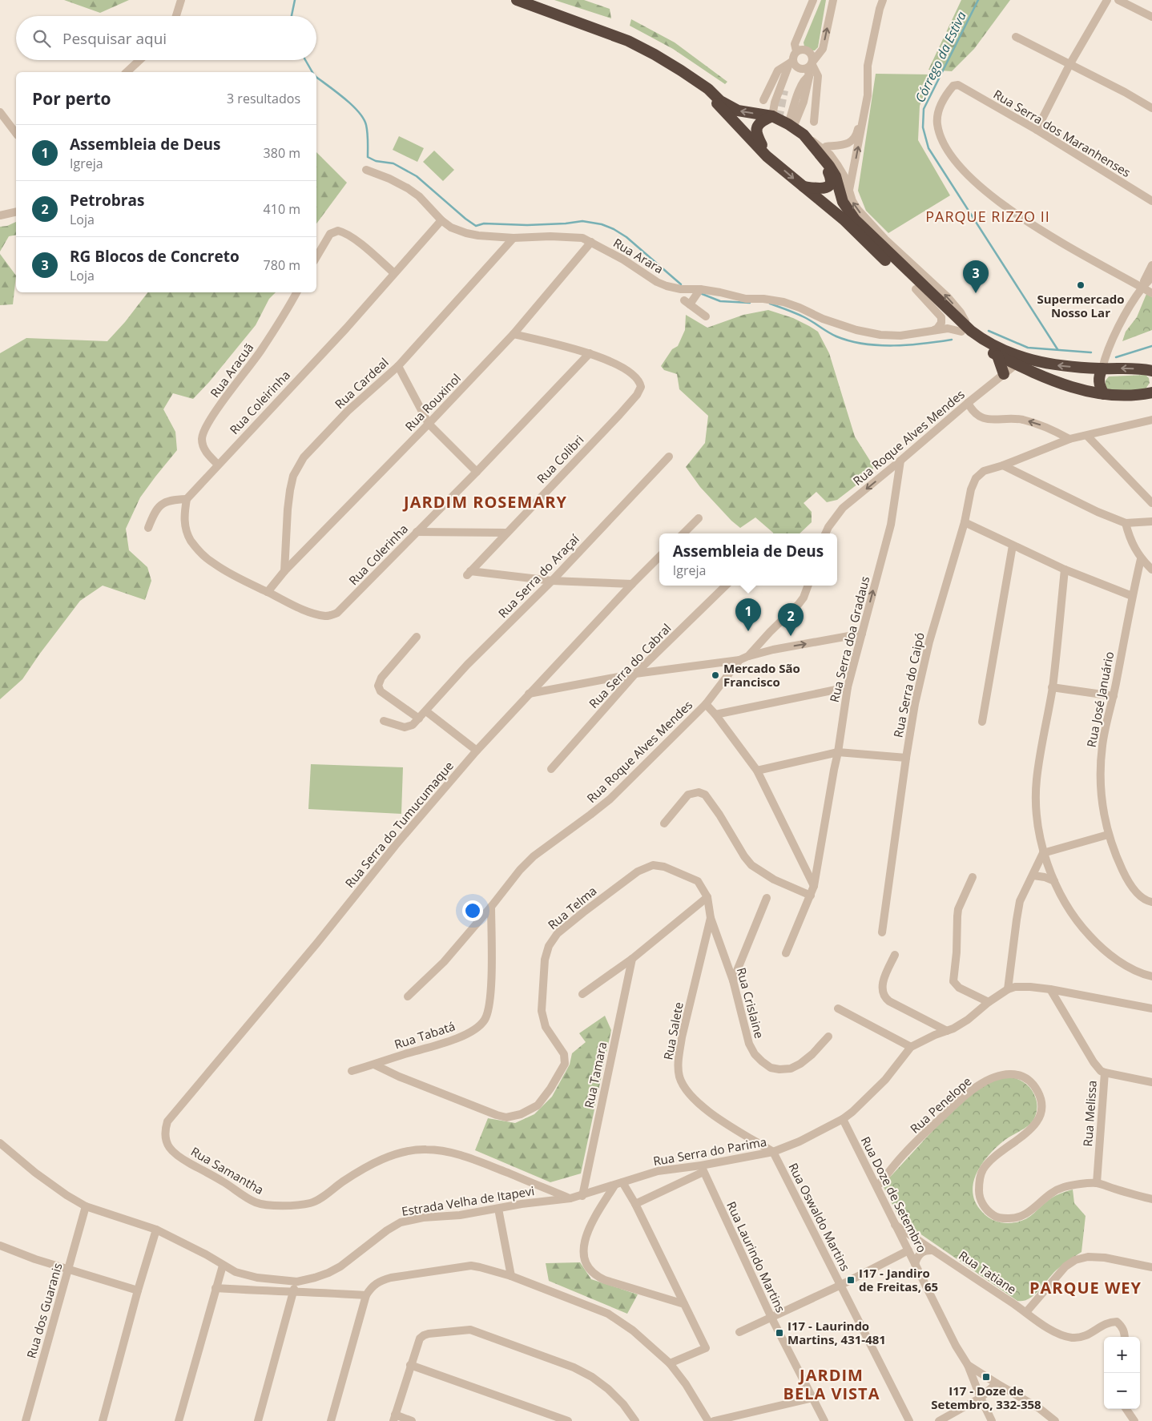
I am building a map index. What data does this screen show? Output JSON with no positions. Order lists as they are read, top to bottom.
{
  "streets": {
    "street": [
      "Rua Serra dos Maranhenses",
      "Rua Arara",
      "Rua Aracuã",
      "Rua Cardeal",
      "Rua Coleirinha",
      "Rua Rouxinol",
      "Rua Roque Alves Mendes",
      "Rua Colibri",
      "Rua Colerinha",
      "Rua Serra do Araçaí",
      "Rua Serra doa Gradaus",
      "Rua Serra do Cabral",
      "Rua Serra do Caipó",
      "Rua José Januário",
      "Rua Serra do Tumucumaque",
      "Rua Telma",
      "Rua Crislaine",
      "Rua Salete",
      "Rua Tabatá",
      "Rua Tamara",
      "Rua Penelope",
      "Rua Melissa",
      "Rua Serra do Parima",
      "Rua Samantha",
      "Rua Doze de Setembro",
      "Estrada Velha de Itapevi",
      "Rua Oswaldo Martins",
      "Rua Laurindo Martins",
      "Rua Tatiane",
      "Rua dos Guaranis"
    ]
  },
  "crossings": [
    ["Rua Arara", "Rua Cardeal"],
    ["Rua Arara", "Rua Coleirinha"],
    ["Rua Arara", "Rua Rouxinol"],
    ["Rua Aracuã", "Rua Coleirinha"],
    ["Rua Cardeal", "Rua Rouxinol"],
    ["Rua Rouxinol", "Rua Colerinha"],
    ["Rua Roque Alves Mendes", "Rua Serra doa Gradaus"],
    ["Rua Roque Alves Mendes", "Rua Tabatá"],
    ["Rua Colibri", "Rua Colerinha"],
    ["Rua Colibri", "Rua Serra do Araçaí"],
    ["Rua Serra do Tumucumaque", "Rua Samantha"],
    ["Rua Telma", "Rua Crislaine"],
    ["Rua Telma", "Rua Salete"],
    ["Rua Telma", "Rua Tabatá"],
    ["Rua Crislaine", "Rua Salete"],
    ["Rua Salete", "Rua Serra do Parima"],
    ["Rua Salete", "Rua Oswaldo Martins"],
    ["Rua Tamara", "Rua Serra do Parima"],
    ["Rua Tamara", "Estrada Velha de Itapevi"],
    ["Rua Penelope", "Rua Melissa"],
    ["Rua Penelope", "Rua Doze de Setembro"],
    ["Rua Serra do Parima", "Rua Doze de Setembro"],
    ["Rua Serra do Parima", "Estrada Velha de Itapevi"],
    ["Rua Serra do Parima", "Rua Oswaldo Martins"],
    ["Rua Serra do Parima", "Rua Laurindo Martins"],
    ["Rua Samantha", "Estrada Velha de Itapevi"],
    ["Rua Doze de Setembro", "Rua Tatiane"],
    ["Estrada Velha de Itapevi", "Rua dos Guaranis"]
  ],
  "districts": [
    "PARQUE RIZZO II",
    "JARDIM ROSEMARY",
    "PARQUE WEY",
    "JARDIM BELA VISTA"
  ],
  "water": ["Córrego da Estiva"],
  "places": {
    "other": ["Supermercado Nosso Lar", "Mercado São Francisco"],
    "transit": ["I17 - Jandiro de Freitas, 65", "I17 - Laurindo Martins, 431-481", "I17 - Doze de Setembro, 332-358"]
  },
  "page": {
    "search": "Pesquisar aqui",
    "heading": ["Por perto", "3 resultados"],
    "list": [
      {
        "mark": "1",
        "name": "Assembleia de Deus",
        "note": "Igreja",
        "value": "380 m"
      },
      {
        "mark": "2",
        "name": "Petrobras",
        "note": "Loja",
        "value": "410 m"
      },
      {
        "mark": "3",
        "name": "RG Blocos de Concreto",
        "note": "Loja",
        "value": "780 m"
      }
    ],
    "pins": ["3", "1", "2"],
    "popup": ["Assembleia de Deus", "Igreja"],
    "map_buttons": ["+", "−"]
  }
}
